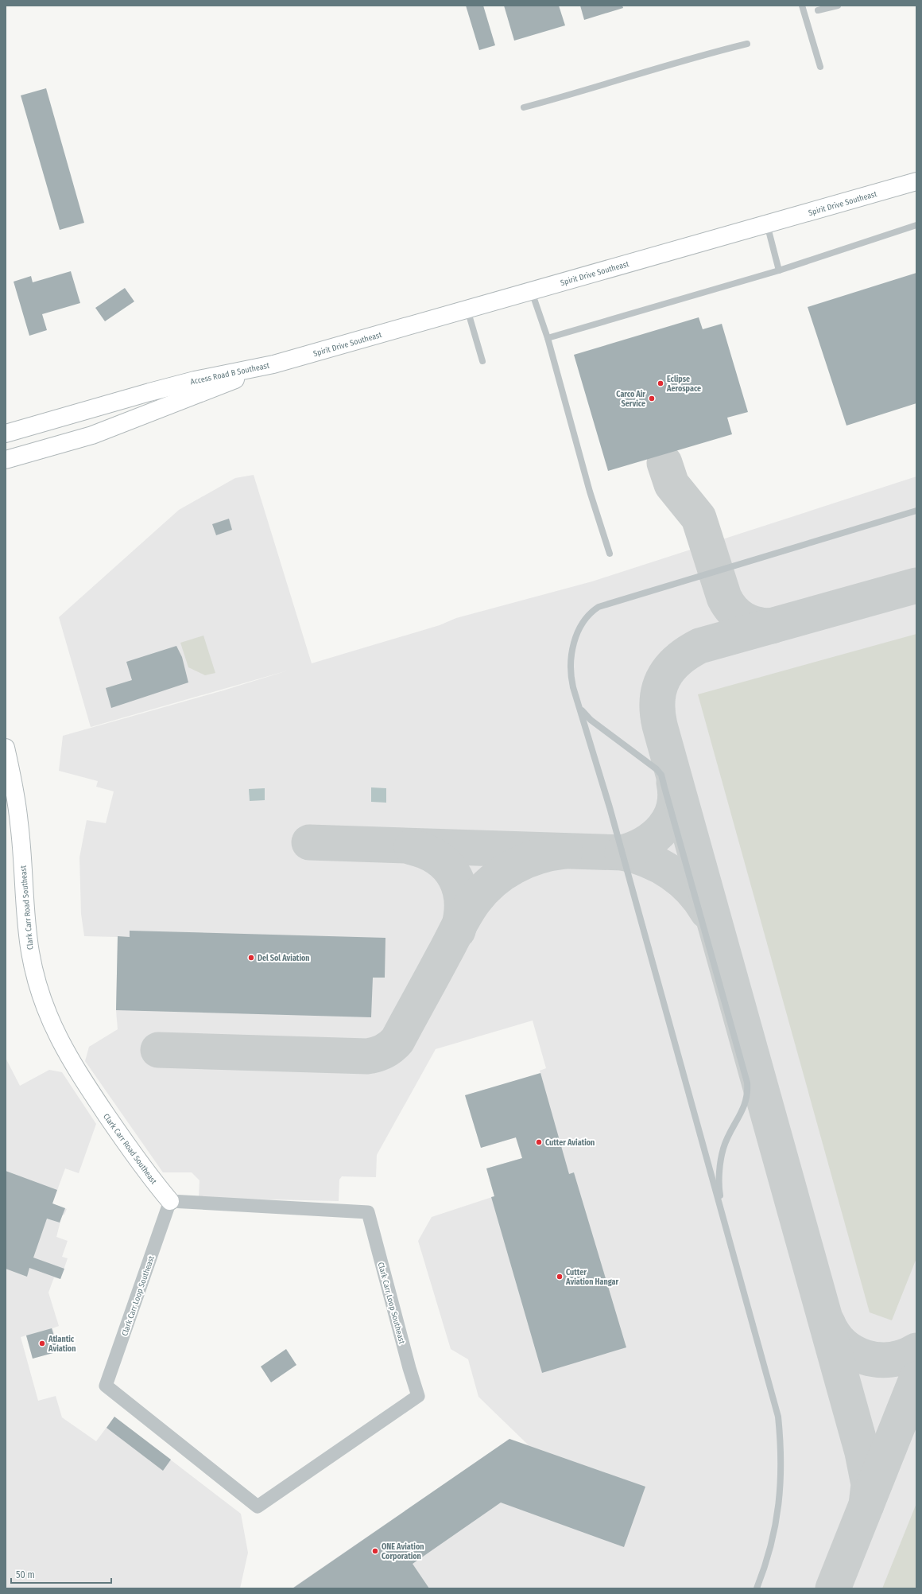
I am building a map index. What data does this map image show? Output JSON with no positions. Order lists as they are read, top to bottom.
{
  "streets": {
    "street": [
      "Spirit Drive Southeast",
      "Access Road B Southeast",
      "Clark Carr Road Southeast",
      "Clark Carr Loop Southeast"
    ]
  },
  "crossings": [
    ["Spirit Drive Southeast", "Access Road B Southeast"],
    ["Clark Carr Road Southeast", "Clark Carr Loop Southeast"]
  ],
  "places": [
    "Eclipse Aerospace",
    "Carco Air Service",
    "Del Sol Aviation",
    "Cutter Aviation",
    "Cutter Aviation Hangar",
    "Atlantic Aviation",
    "ONE Aviation Corporation"
  ],
  "scale_bar": "50 m"
}
